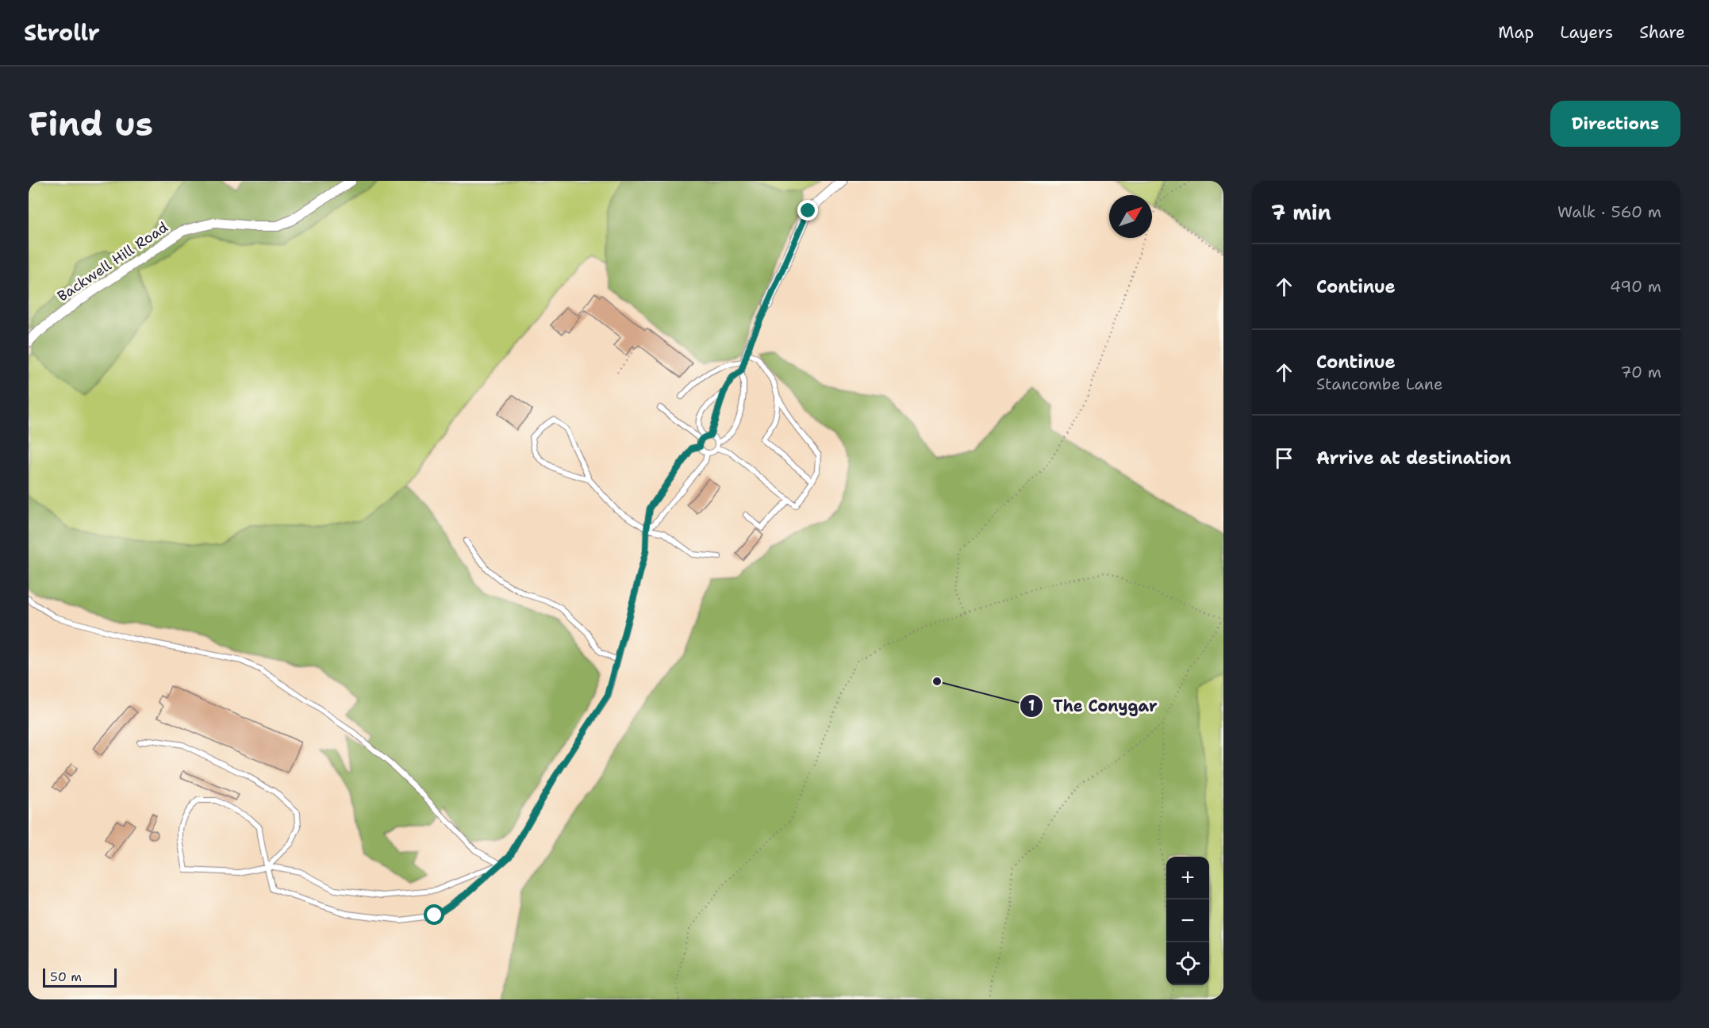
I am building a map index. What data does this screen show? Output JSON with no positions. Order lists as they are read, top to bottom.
{
  "streets": {
    "street": ["Backwell Hill Road"]
  },
  "places": ["The Conygar"],
  "scale_bar": "50 m",
  "north": "top right",
  "page": {
    "header": "Strollr",
    "nav": ["Map", "Layers", "Share"],
    "buttons": "Directions",
    "title": "Find us",
    "heading": ["7 min", "Walk · 560 m"],
    "list": [
      ["Continue", "490 m"],
      ["Continue", "Stancombe Lane", "70 m"],
      "Arrive at destination"
    ],
    "map_buttons": ["+", "−"],
    "scale": "50 m"
  }
}
